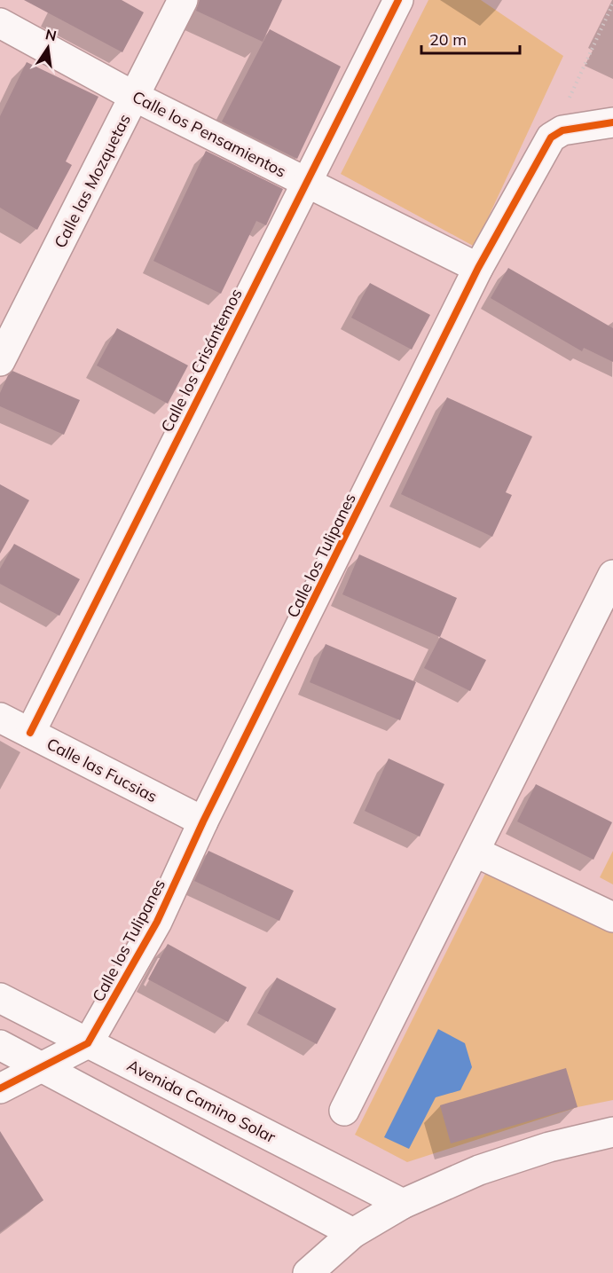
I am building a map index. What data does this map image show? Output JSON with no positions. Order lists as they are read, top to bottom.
{
  "streets": {
    "street": [
      "Calle los Pensamientos",
      "Calle las Mozquetas",
      "Calle los Crisántemos",
      "Calle los Tulipanes",
      "Calle las Fucsias",
      "Avenida Camino Solar"
    ]
  },
  "crossings": [
    ["Calle los Pensamientos", "Calle las Mozquetas"],
    ["Calle los Pensamientos", "Calle los Crisántemos"],
    ["Calle los Pensamientos", "Calle los Tulipanes"],
    ["Calle los Crisántemos", "Calle las Fucsias"],
    ["Calle los Tulipanes", "Calle las Fucsias"],
    ["Calle los Tulipanes", "Avenida Camino Solar"]
  ],
  "scale_bar": "20 m",
  "north": "top"
}
